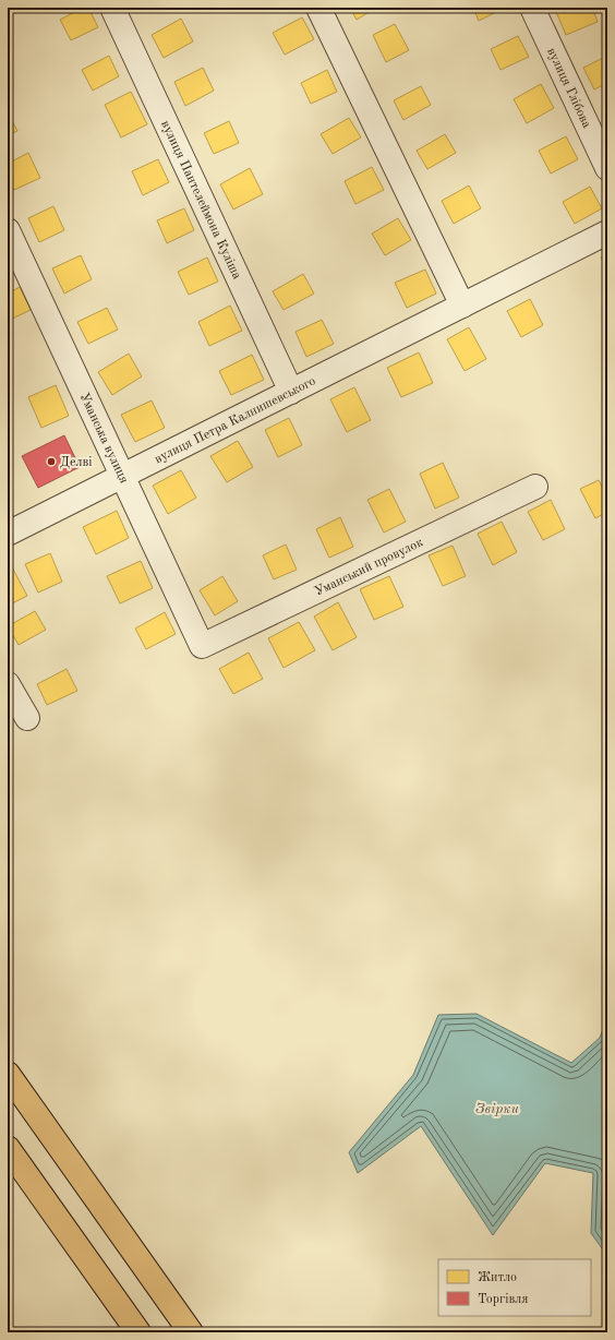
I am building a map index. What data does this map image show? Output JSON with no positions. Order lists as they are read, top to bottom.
{
  "streets": {
    "street": [
      "вулиця Глібова",
      "вулиця Пантелеймона Куліша",
      "вулиця Петра Калнишевського",
      "Уманська вулиця",
      "Уманський провулок"
    ]
  },
  "crossings": [
    ["вулиця Пантелеймона Куліша", "вулиця Петра Калнишевського"],
    ["вулиця Петра Калнишевського", "Уманська вулиця"],
    ["Уманська вулиця", "Уманський провулок"]
  ],
  "water": ["Звірки"],
  "places": ["Делві"],
  "legend": ["Житло", "Торгівля"]
}
